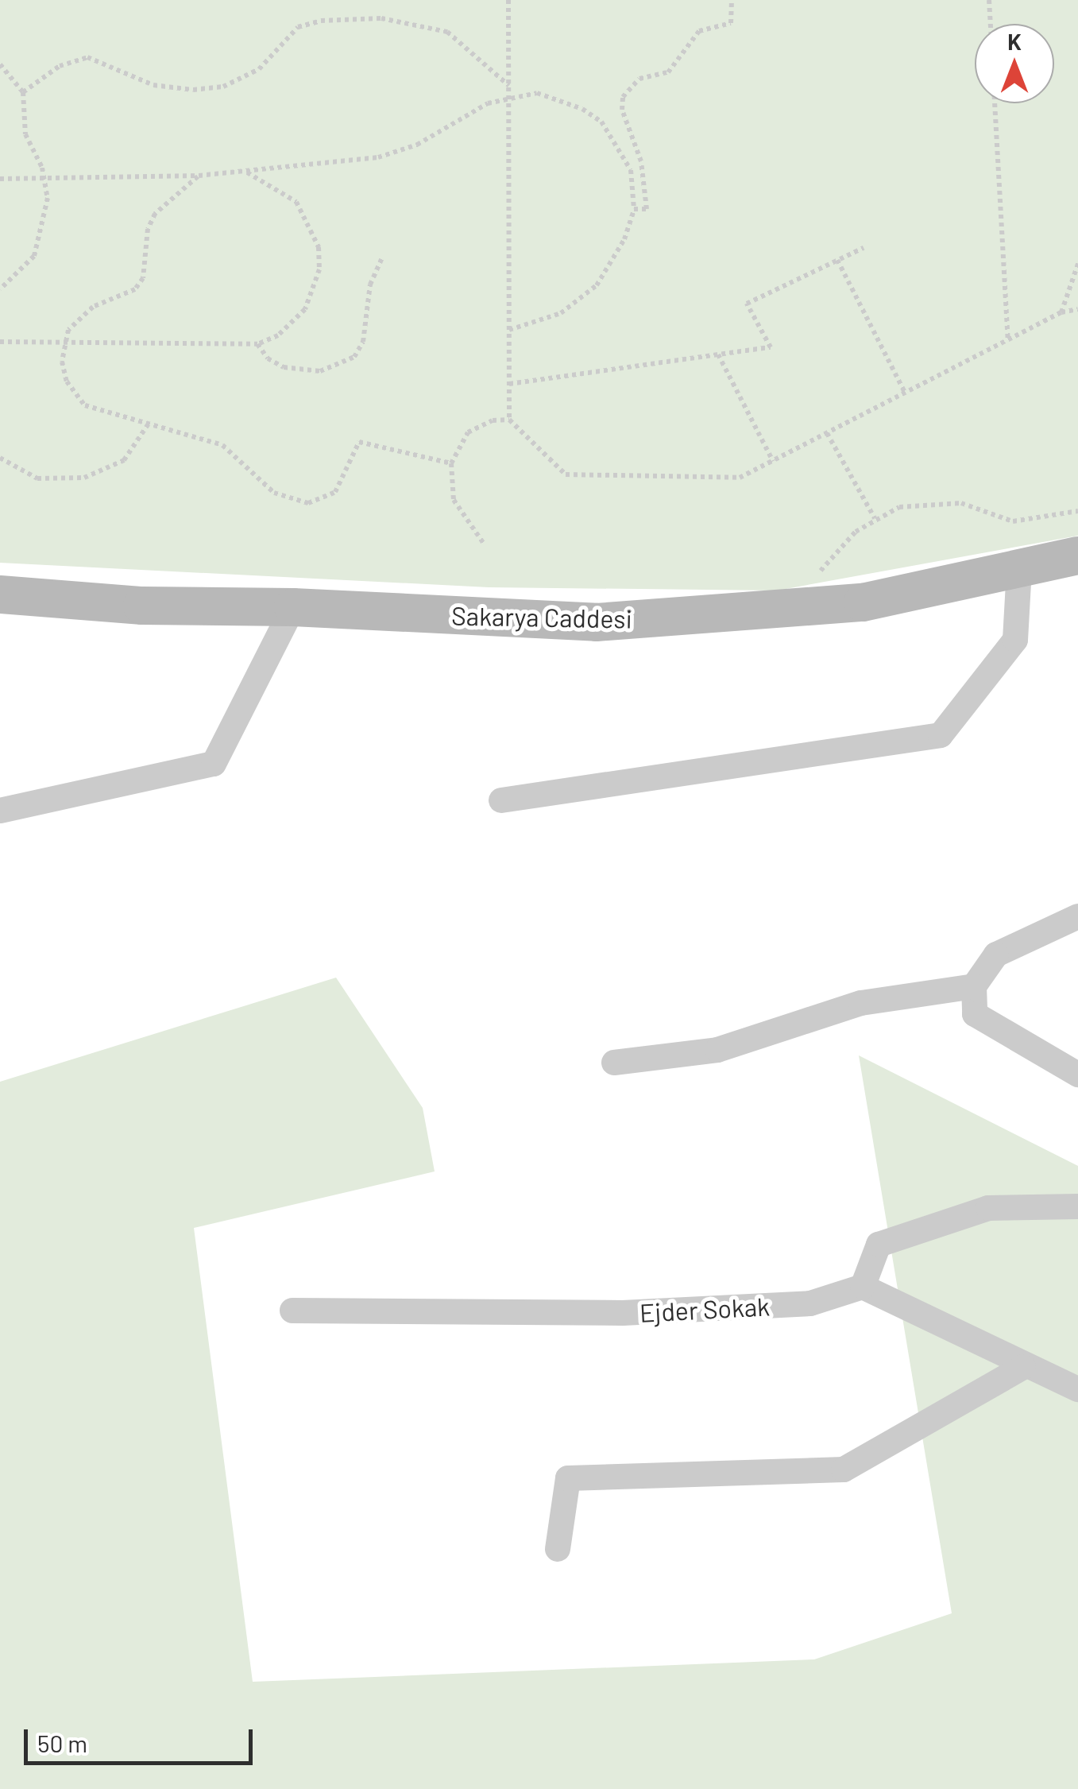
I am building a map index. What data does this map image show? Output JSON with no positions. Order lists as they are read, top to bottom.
{
  "streets": {
    "main road": ["Sakarya Caddesi"],
    "street": ["Ejder Sokak"]
  },
  "scale_bar": "50 m",
  "north": "top"
}
